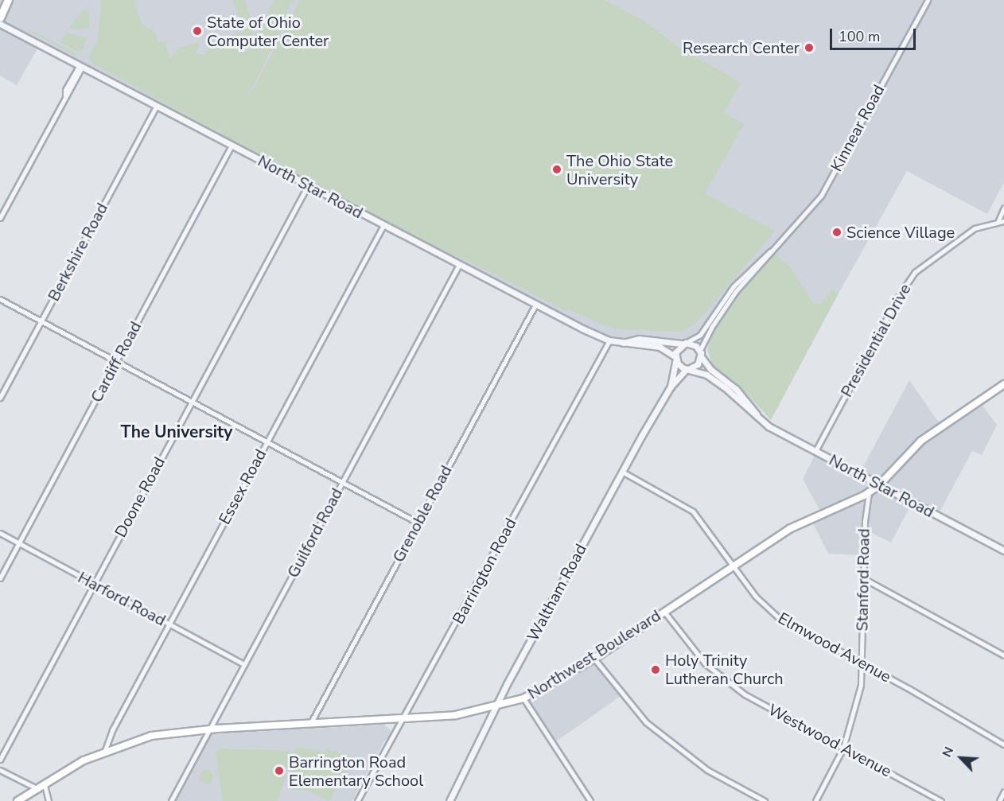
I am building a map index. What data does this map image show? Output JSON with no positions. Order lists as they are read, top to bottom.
{
  "streets": {
    "main road": ["Northwest Boulevard"],
    "street": [
      "Kinnear Road",
      "North Star Road",
      "Berkshire Road",
      "Presidential Drive",
      "Cardiff Road",
      "Essex Road",
      "Doone Road",
      "Grenoble Road",
      "Guilford Road",
      "Barrington Road",
      "Stanford Road",
      "Waltham Road",
      "Harford Road",
      "Elmwood Avenue",
      "Westwood Avenue"
    ]
  },
  "crossings": [
    ["Kinnear Road", "North Star Road"],
    ["Kinnear Road", "Waltham Road"],
    ["North Star Road", "Berkshire Road"],
    ["North Star Road", "Presidential Drive"],
    ["North Star Road", "Cardiff Road"],
    ["North Star Road", "Essex Road"],
    ["North Star Road", "Doone Road"],
    ["North Star Road", "Grenoble Road"],
    ["North Star Road", "Guilford Road"],
    ["North Star Road", "Barrington Road"],
    ["North Star Road", "Waltham Road"],
    ["North Star Road", "Northwest Boulevard"],
    ["Cardiff Road", "Harford Road"],
    ["Essex Road", "Harford Road"],
    ["Essex Road", "Northwest Boulevard"],
    ["Doone Road", "Harford Road"],
    ["Grenoble Road", "Northwest Boulevard"],
    ["Guilford Road", "Harford Road"],
    ["Guilford Road", "Northwest Boulevard"],
    ["Barrington Road", "Northwest Boulevard"],
    ["Stanford Road", "Elmwood Avenue"],
    ["Stanford Road", "Northwest Boulevard"],
    ["Stanford Road", "Westwood Avenue"],
    ["Waltham Road", "Elmwood Avenue"],
    ["Waltham Road", "Northwest Boulevard"],
    ["Elmwood Avenue", "Northwest Boulevard"],
    ["Northwest Boulevard", "Westwood Avenue"]
  ],
  "districts": ["The University"],
  "places": [
    "State of Ohio Computer Center",
    "Research Center",
    "The Ohio State University",
    "Science Village",
    "Holy Trinity Lutheran Church",
    "Barrington Road Elementary School"
  ],
  "scale_bar": "100 m",
  "north": "top left"
}
